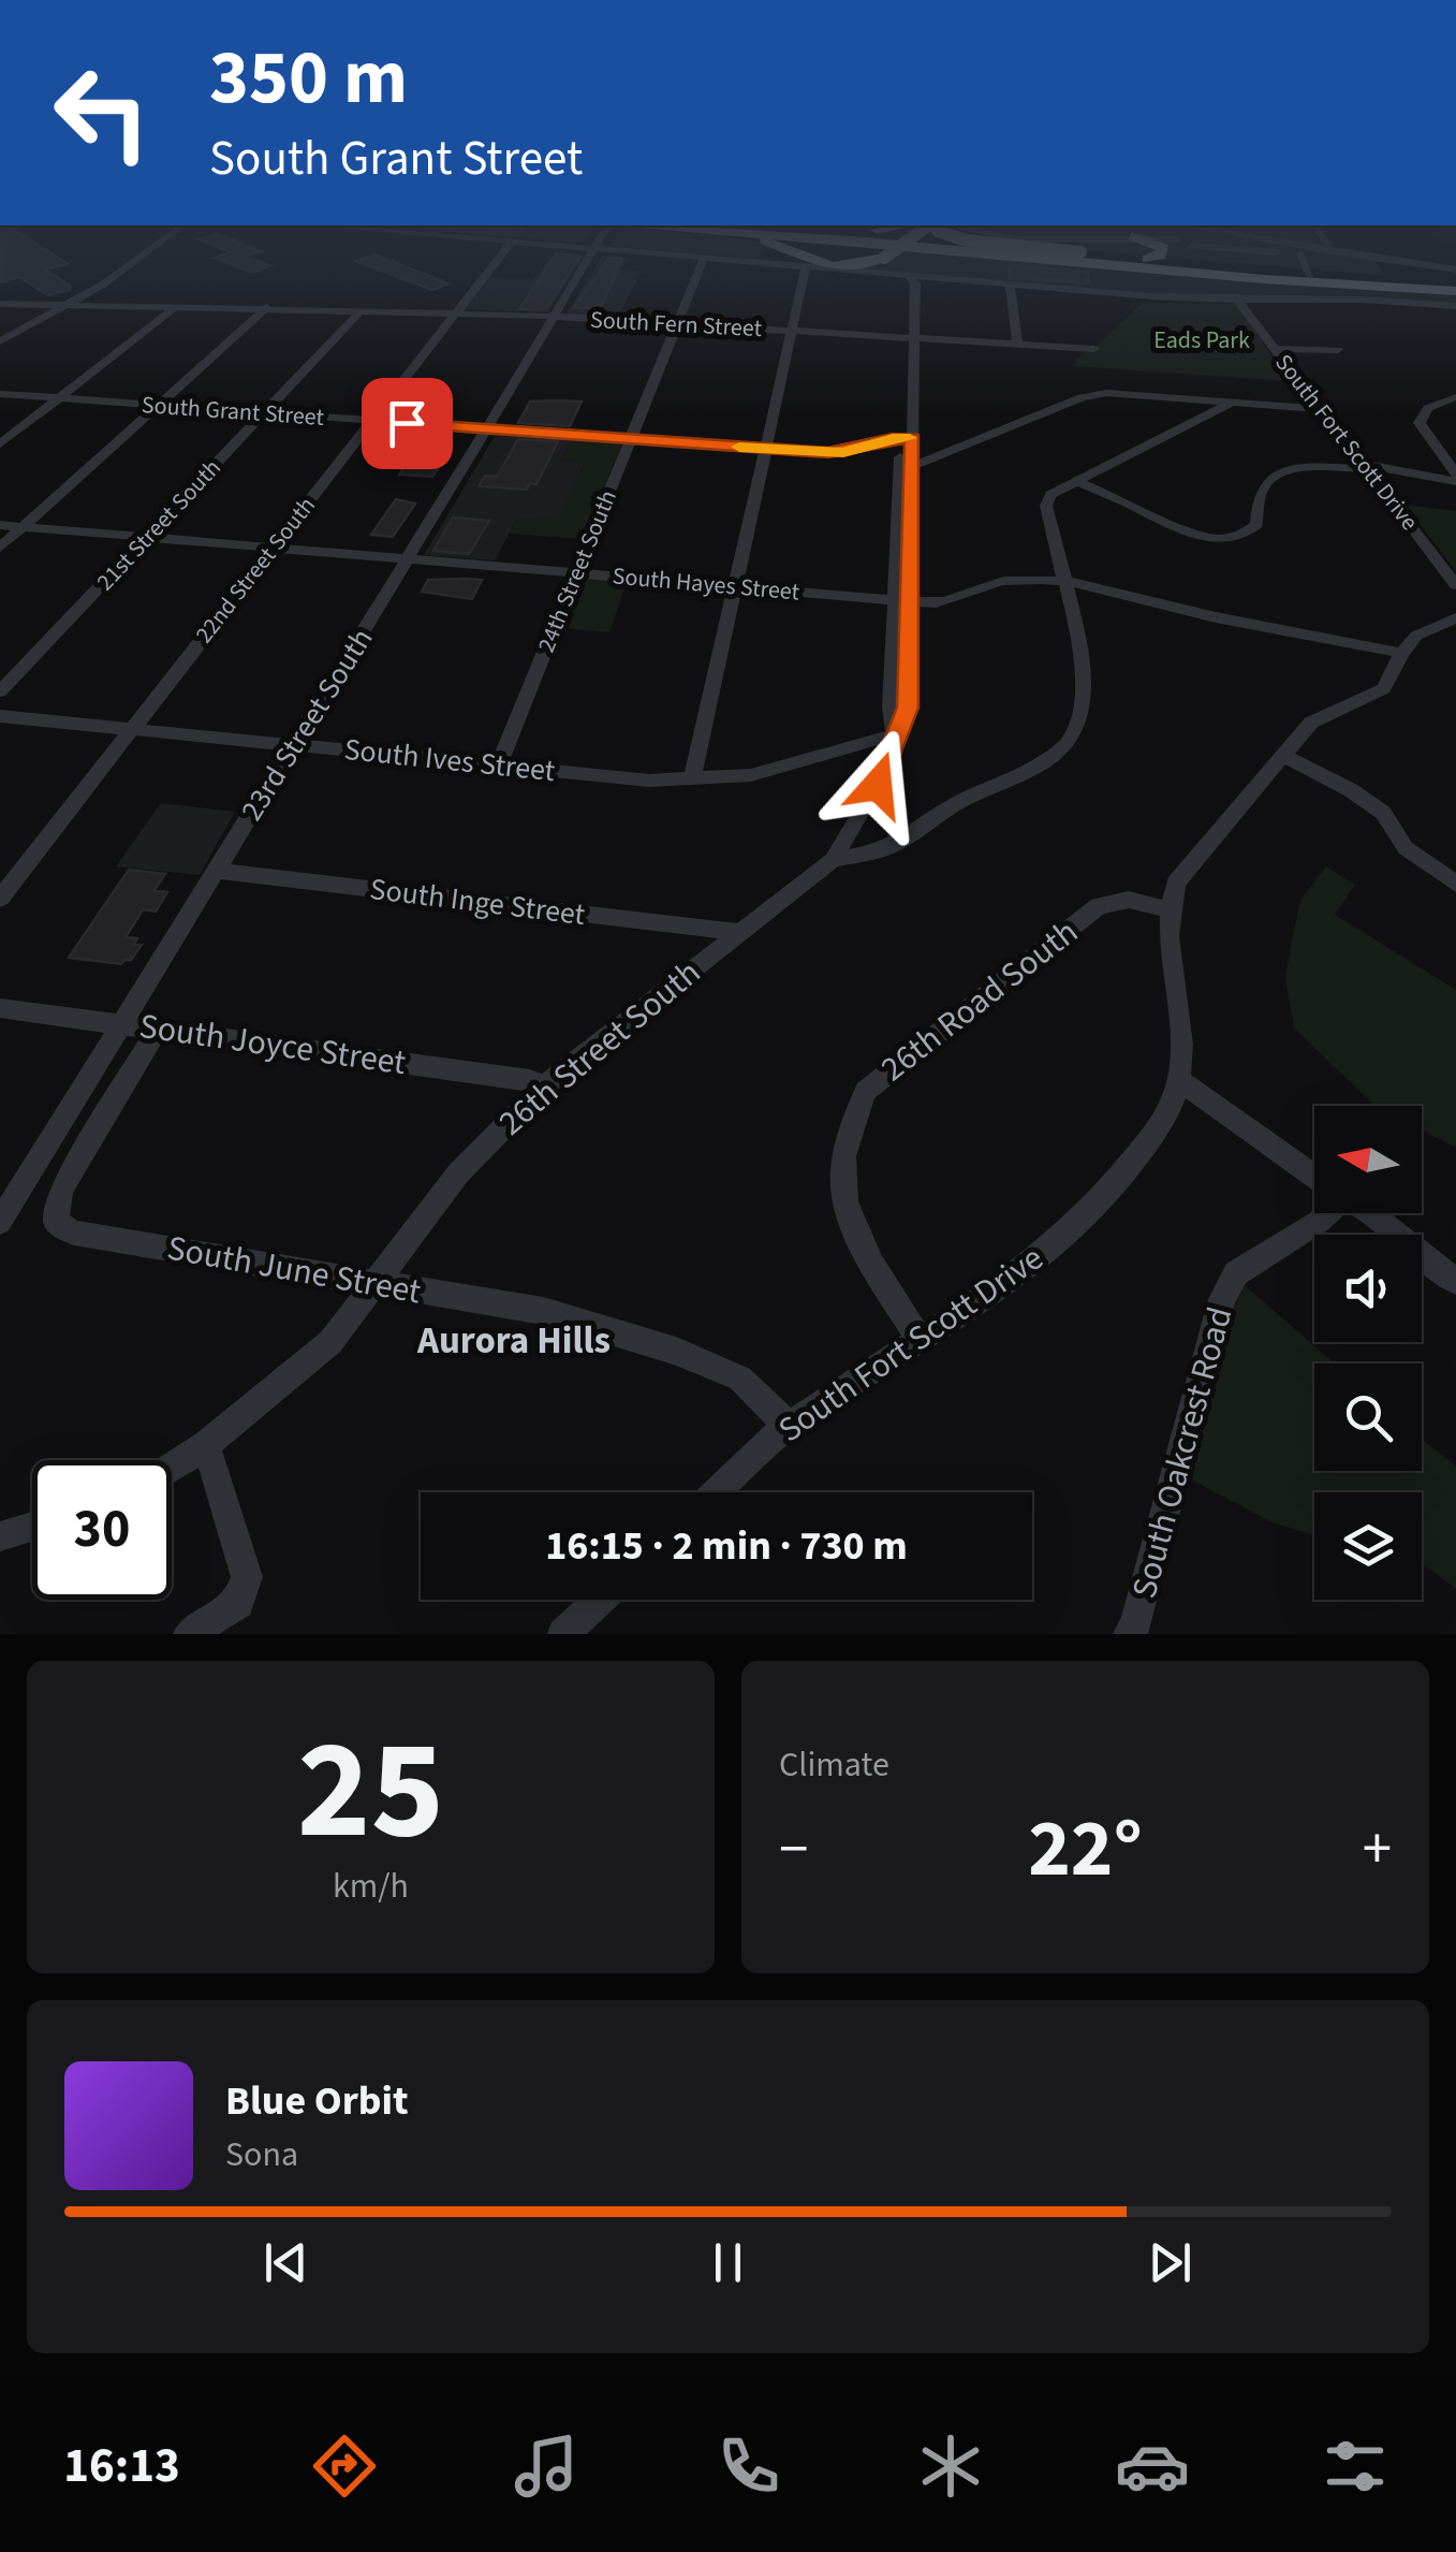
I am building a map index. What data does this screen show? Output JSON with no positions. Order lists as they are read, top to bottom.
{
  "streets": {
    "street": [
      "South Fern Street",
      "South Grant Street",
      "South Fort Scott Drive",
      "21st Street South",
      "22nd Street South",
      "24th Street South",
      "South Hayes Street",
      "23rd Street South",
      "South Ives Street",
      "South Inge Street",
      "26th Road South",
      "South Joyce Street",
      "26th Street South",
      "South June Street",
      "South Oakcrest Road"
    ]
  },
  "crossings": [
    ["South Fern Street", "21st Street South"],
    ["South Fern Street", "22nd Street South"],
    ["South Fern Street", "24th Street South"],
    ["South Fern Street", "23rd Street South"],
    ["South Fern Street", "26th Street South"],
    ["South Grant Street", "21st Street South"],
    ["South Grant Street", "22nd Street South"],
    ["South Grant Street", "24th Street South"],
    ["South Grant Street", "23rd Street South"],
    ["South Grant Street", "26th Street South"],
    ["South Fort Scott Drive", "26th Road South"],
    ["South Fort Scott Drive", "South June Street"],
    ["21st Street South", "South Hayes Street"],
    ["22nd Street South", "South Hayes Street"],
    ["22nd Street South", "South Ives Street"],
    ["24th Street South", "South Hayes Street"],
    ["24th Street South", "South Ives Street"],
    ["South Hayes Street", "23rd Street South"],
    ["South Hayes Street", "26th Street South"],
    ["23rd Street South", "South Ives Street"],
    ["23rd Street South", "South Inge Street"],
    ["23rd Street South", "South Joyce Street"],
    ["South Ives Street", "26th Street South"],
    ["South Inge Street", "26th Street South"],
    ["South Joyce Street", "26th Street South"],
    ["South Joyce Street", "South June Street"],
    ["26th Street South", "South June Street"]
  ],
  "districts": ["Aurora Hills"],
  "parks": ["Eads Park"],
  "north": "left",
  "page": {
    "turn": ["350 m", "South Grant Street"],
    "limit": "30",
    "trip": "16:15 · 2 min · 730 m",
    "tile": [
      ["25", "km/h"],
      "Climate"
    ],
    "heat": ["−", "22°", "+"],
    "song": ["Blue Orbit", "Sona"],
    "tabs": "16:13"
  }
}
